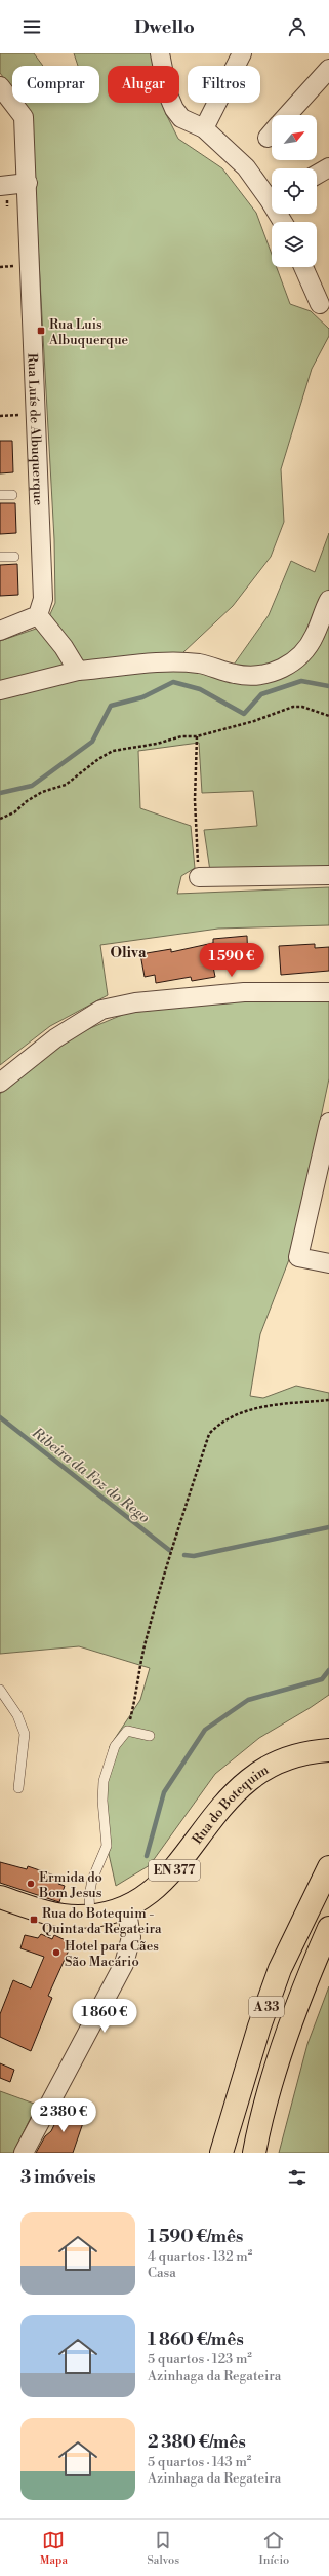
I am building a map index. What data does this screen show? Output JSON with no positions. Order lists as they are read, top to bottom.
{
  "streets": {
    "main road": ["Rua do Botequim", "EN 377", "A 33"],
    "street": ["Rua Luís de Albuquerque"]
  },
  "districts": ["Oliva"],
  "water": ["Ribeira da Foz do Rego"],
  "places": {
    "transit": ["Rua Luis Albuquerque", "Rua do Botequim - Quinta da Regateira"],
    "other": ["Ermida do Bom Jesus", "Hotel para Cães São Macário"]
  },
  "north": "top right",
  "page": {
    "header": "Dwello",
    "chip": ["Comprar", "Alugar", "Filtros"],
    "price": ["1 590 €", "1 860 €", "2 380 €"],
    "heading": "3 imóveis",
    "list": [
      {
        "name": "1 590 €/mês",
        "note": "4 quartos · 132 m² · Casa"
      },
      {
        "name": "1 860 €/mês",
        "note": "5 quartos · 123 m² · Azinhaga da Regateira"
      },
      {
        "name": "2 380 €/mês",
        "note": "5 quartos · 143 m² · Azinhaga da Regateira"
      }
    ],
    "tabs": ["Mapa", "Salvos", "Início"]
  }
}
